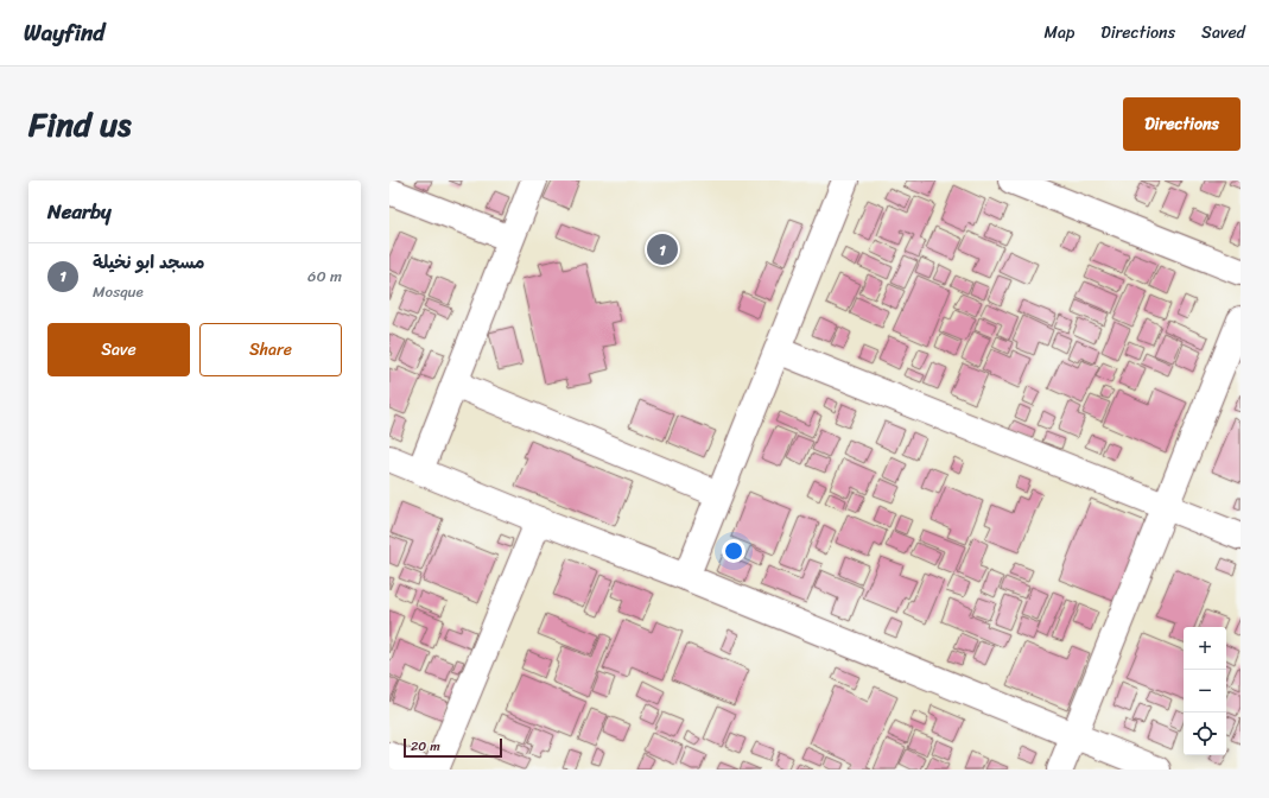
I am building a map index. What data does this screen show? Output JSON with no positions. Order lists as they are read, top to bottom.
{
  "scale_bar": "20 m",
  "page": {
    "header": "Wayfind",
    "nav": ["Map", "Directions", "Saved"],
    "title": "Find us",
    "buttons": [
      "Directions",
      ["Save", "Share"]
    ],
    "heading": "Nearby",
    "pins": "1",
    "list": [
      {
        "mark": "1",
        "name": "مسجد ابو نخيلة",
        "note": "Mosque",
        "value": "60 m"
      }
    ],
    "map_buttons": ["+", "−"],
    "scale": "20 m"
  }
}
